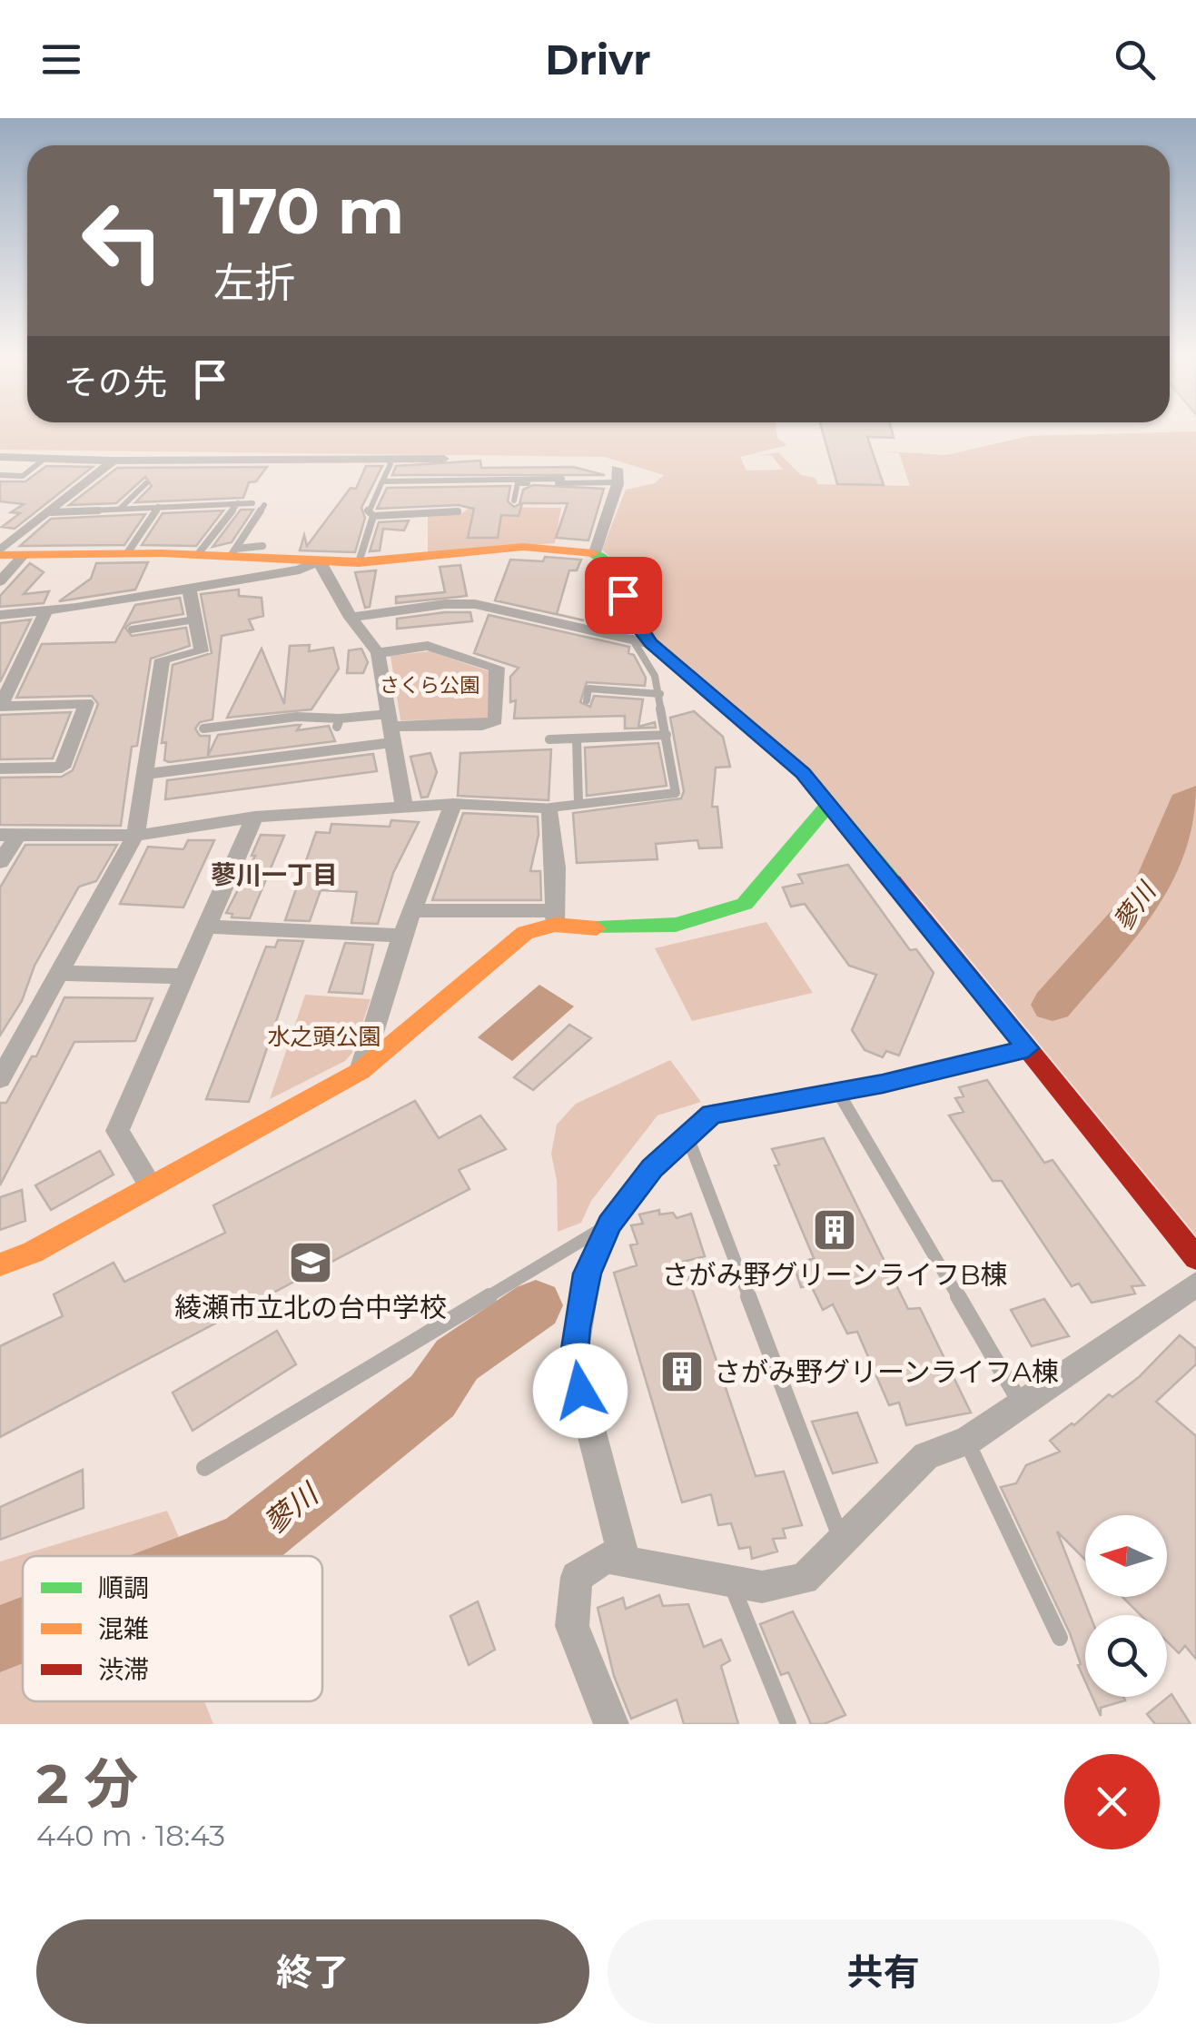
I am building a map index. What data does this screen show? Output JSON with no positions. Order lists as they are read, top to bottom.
{
  "districts": ["蓼川一丁目"],
  "water": ["蓼川"],
  "parks": ["さくら公園", "水之頭公園"],
  "places": {
    "building": ["さがみ野グリーンライフB棟", "さがみ野グリーンライフA棟"],
    "school or university": ["綾瀬市立北の台中学校"]
  },
  "legend": ["順調", "混雑", "渋滞"],
  "north": "left",
  "page": {
    "header": "Drivr",
    "turn": ["170 m", "左折"],
    "then": "その先",
    "heading": ["2 分", "440 m · 18:43"],
    "buttons": ["終了", "共有"]
  }
}
